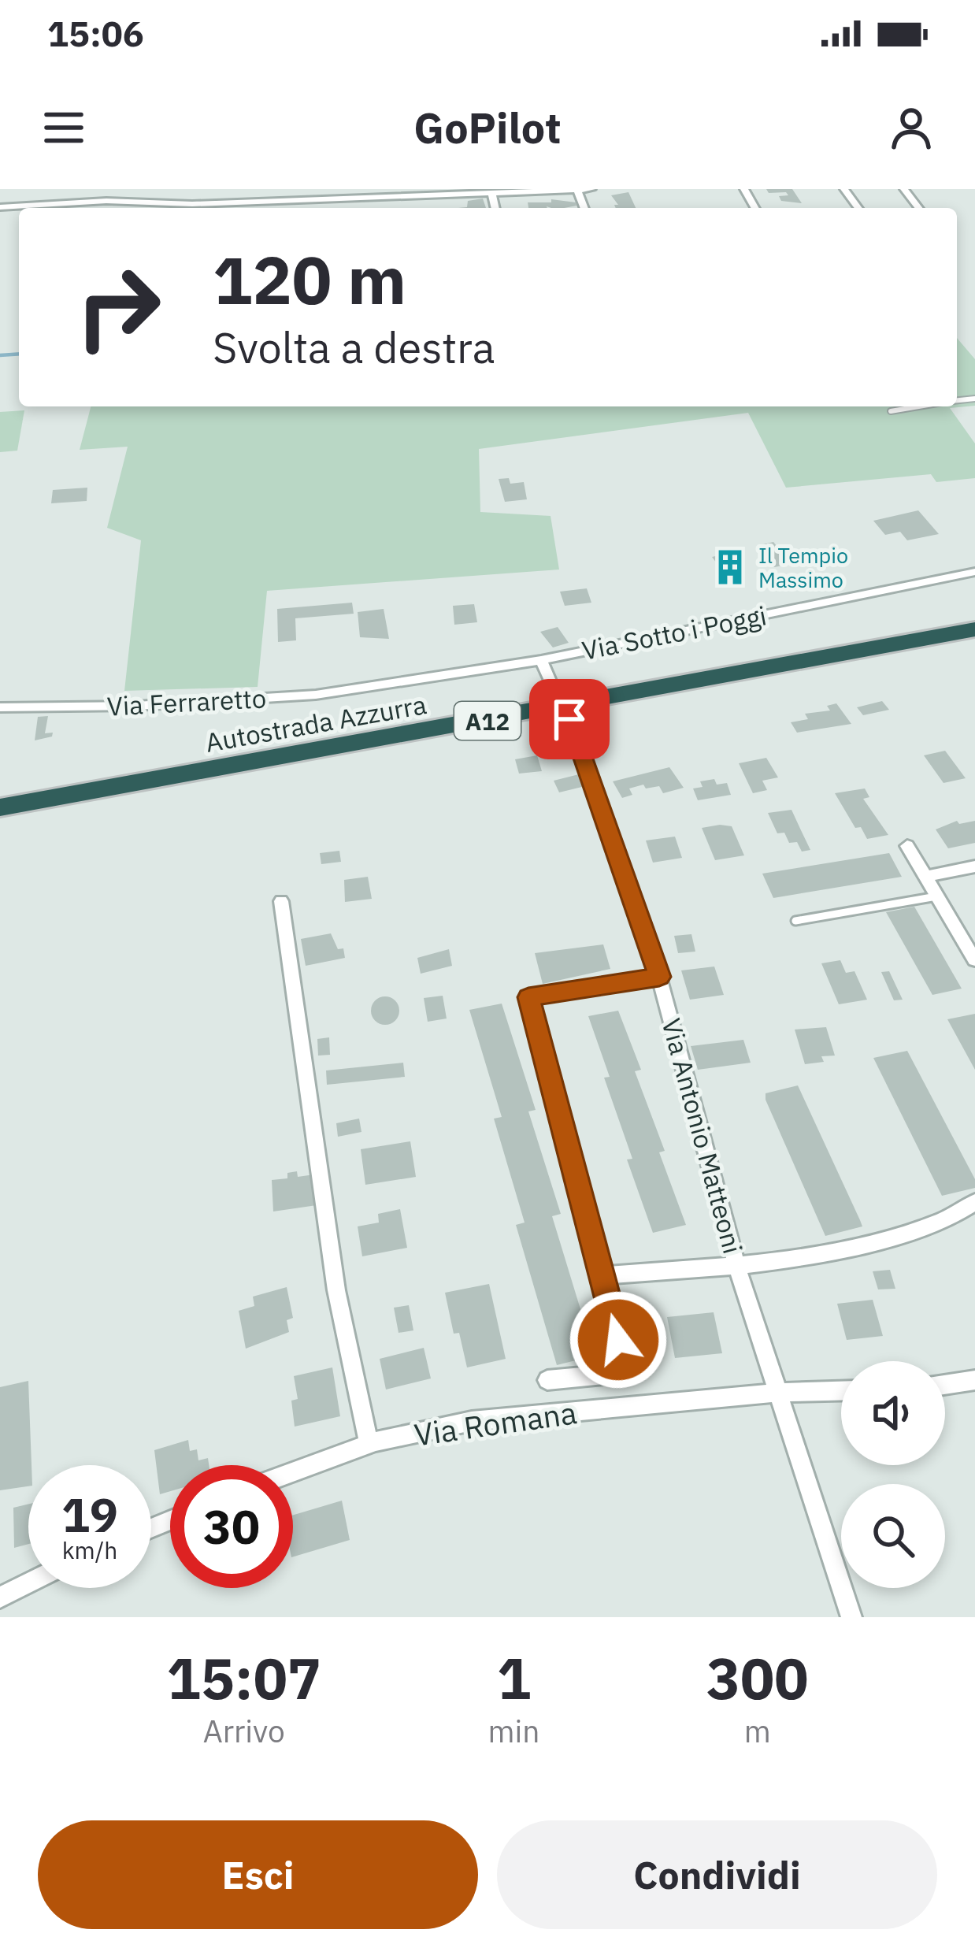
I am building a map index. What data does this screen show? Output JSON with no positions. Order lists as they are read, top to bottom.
{
  "streets": {
    "highway": ["A12", "Autostrada Azzurra"],
    "street": [
      "Via Sotto i Poggi",
      "Via Ferraretto",
      "Via Antonio Matteoni",
      "Via Romana"
    ]
  },
  "crossings": [
    ["Via Sotto i Poggi", "Via Ferraretto"],
    ["Via Antonio Matteoni", "Via Romana"]
  ],
  "places": {
    "building": ["Il Tempio Massimo"]
  },
  "page": {
    "status": "15:06",
    "header": "GoPilot",
    "turn": ["120 m", "Svolta a destra"],
    "speed": "19 km/h",
    "limit": "30",
    "eta": [
      "15:07",
      "Arrivo",
      "1",
      "min",
      "300",
      "m"
    ],
    "buttons": ["Esci", "Condividi"]
  }
}
